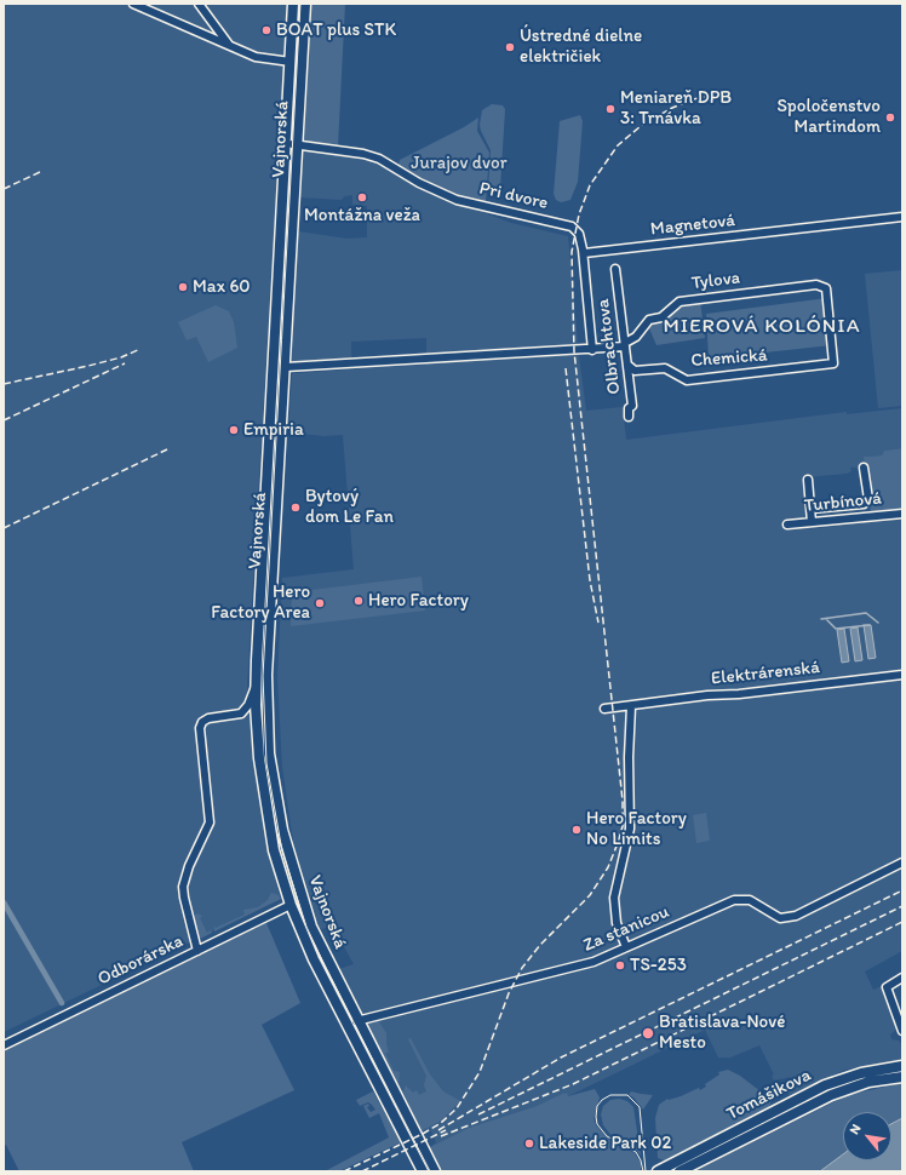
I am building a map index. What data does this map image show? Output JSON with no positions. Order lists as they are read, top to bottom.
{
  "streets": {
    "main road": ["Vajnorská", "Tomášikova"],
    "street": [
      "Pri dvore",
      "Magnetová",
      "Tylova",
      "Olbrachtova",
      "Chemická",
      "Turbínová",
      "Elektrárenská",
      "Za stanicou",
      "Odborárska"
    ]
  },
  "crossings": [
    ["Vajnorská", "Pri dvore"],
    ["Vajnorská", "Za stanicou"],
    ["Vajnorská", "Odborárska"],
    ["Pri dvore", "Magnetová"],
    ["Tylova", "Olbrachtova"],
    ["Tylova", "Chemická"],
    ["Olbrachtova", "Chemická"]
  ],
  "districts": ["MIEROVÁ KOLÓNIA"],
  "parks": ["Jurajov dvor"],
  "places": [
    "BOAT plus STK",
    "Ústredné dielne električiek",
    "Meniareň DPB 3: Trnávka",
    "Spoločenstvo Martindom",
    "Montážna veža",
    "Max 60",
    "Empiria",
    "Bytový dom Le Fan",
    "Hero Factory",
    "Hero Factory Area",
    "Hero Factory No Limits",
    "TS-253",
    "Bratislava-Nové Mesto",
    "Lakeside Park 02"
  ],
  "north": "top left"
}
